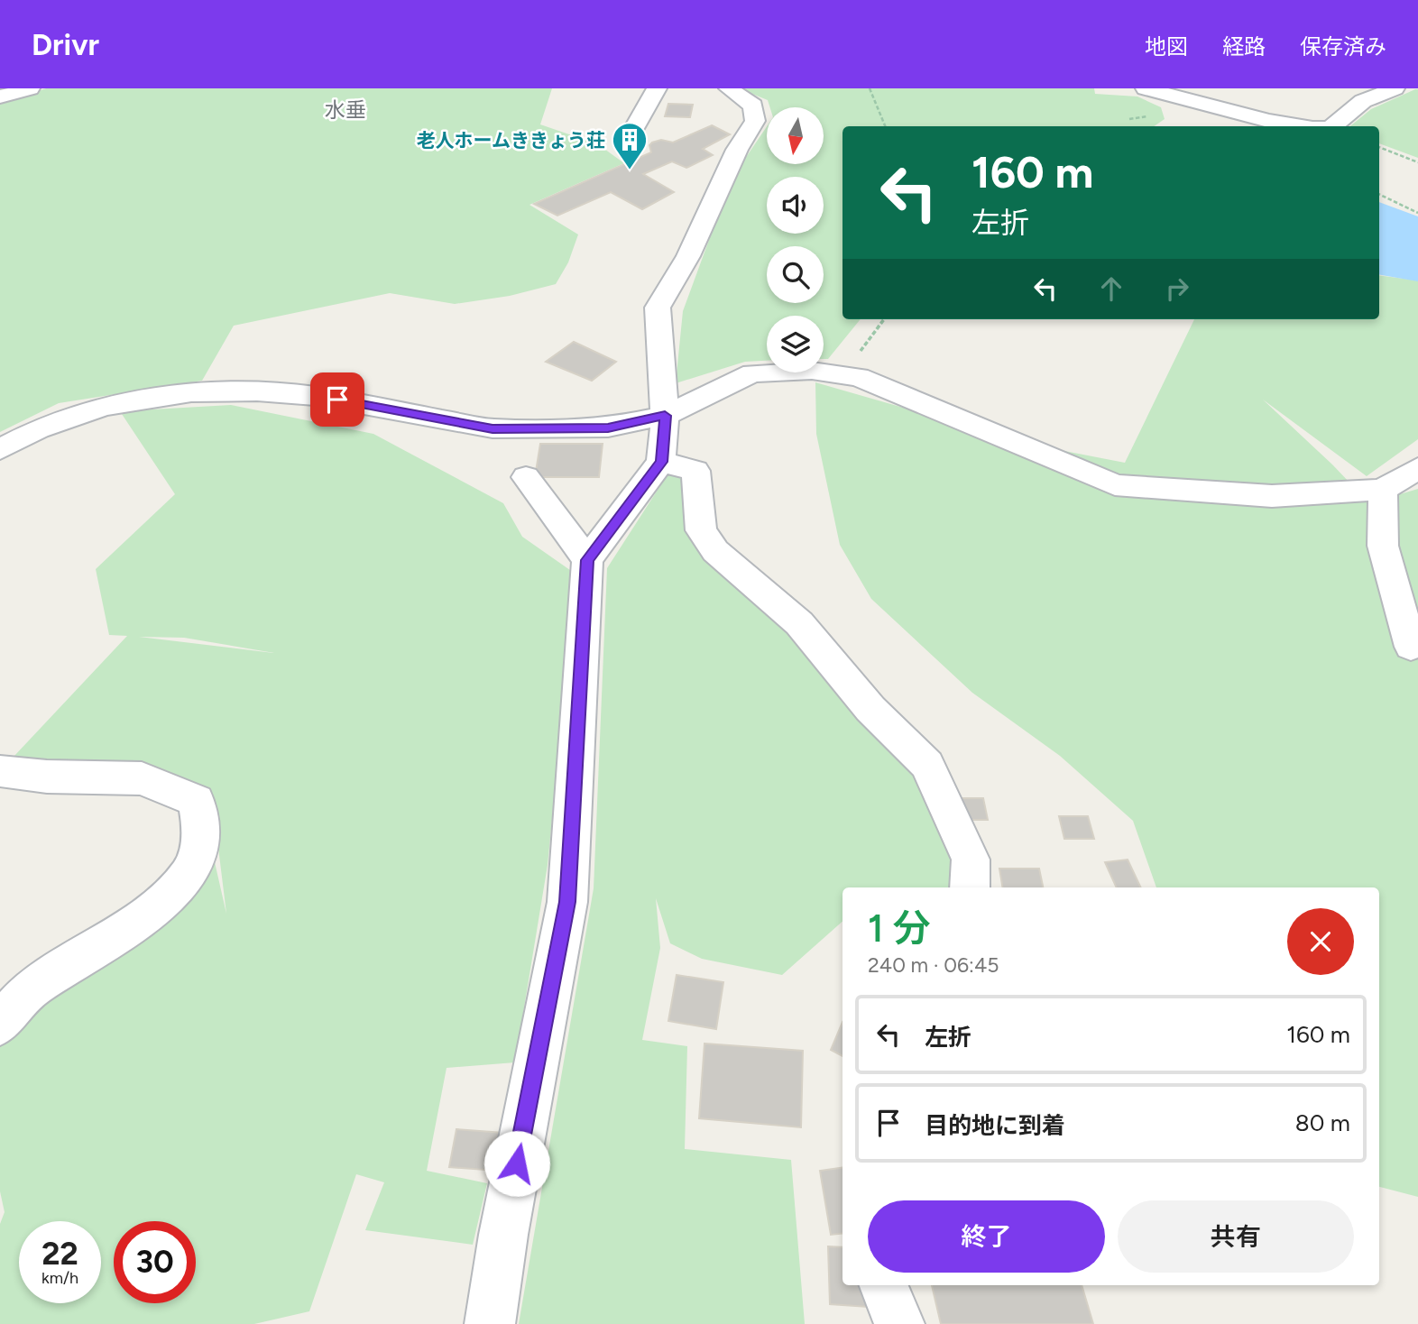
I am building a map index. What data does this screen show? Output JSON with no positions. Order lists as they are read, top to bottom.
{
  "districts": ["水垂"],
  "places": {
    "building": ["老人ホームききょう荘"]
  },
  "north": "bottom",
  "page": {
    "header": "Drivr",
    "nav": ["地図", "経路", "保存済み"],
    "turn": ["160 m", "左折"],
    "heading": ["1 分", "240 m · 06:45"],
    "list": [
      {
        "name": "左折",
        "value": "160 m"
      },
      {
        "name": "目的地に到着",
        "value": "80 m"
      }
    ],
    "buttons": ["終了", "共有"],
    "speed": "22 km/h",
    "limit": "30"
  }
}
